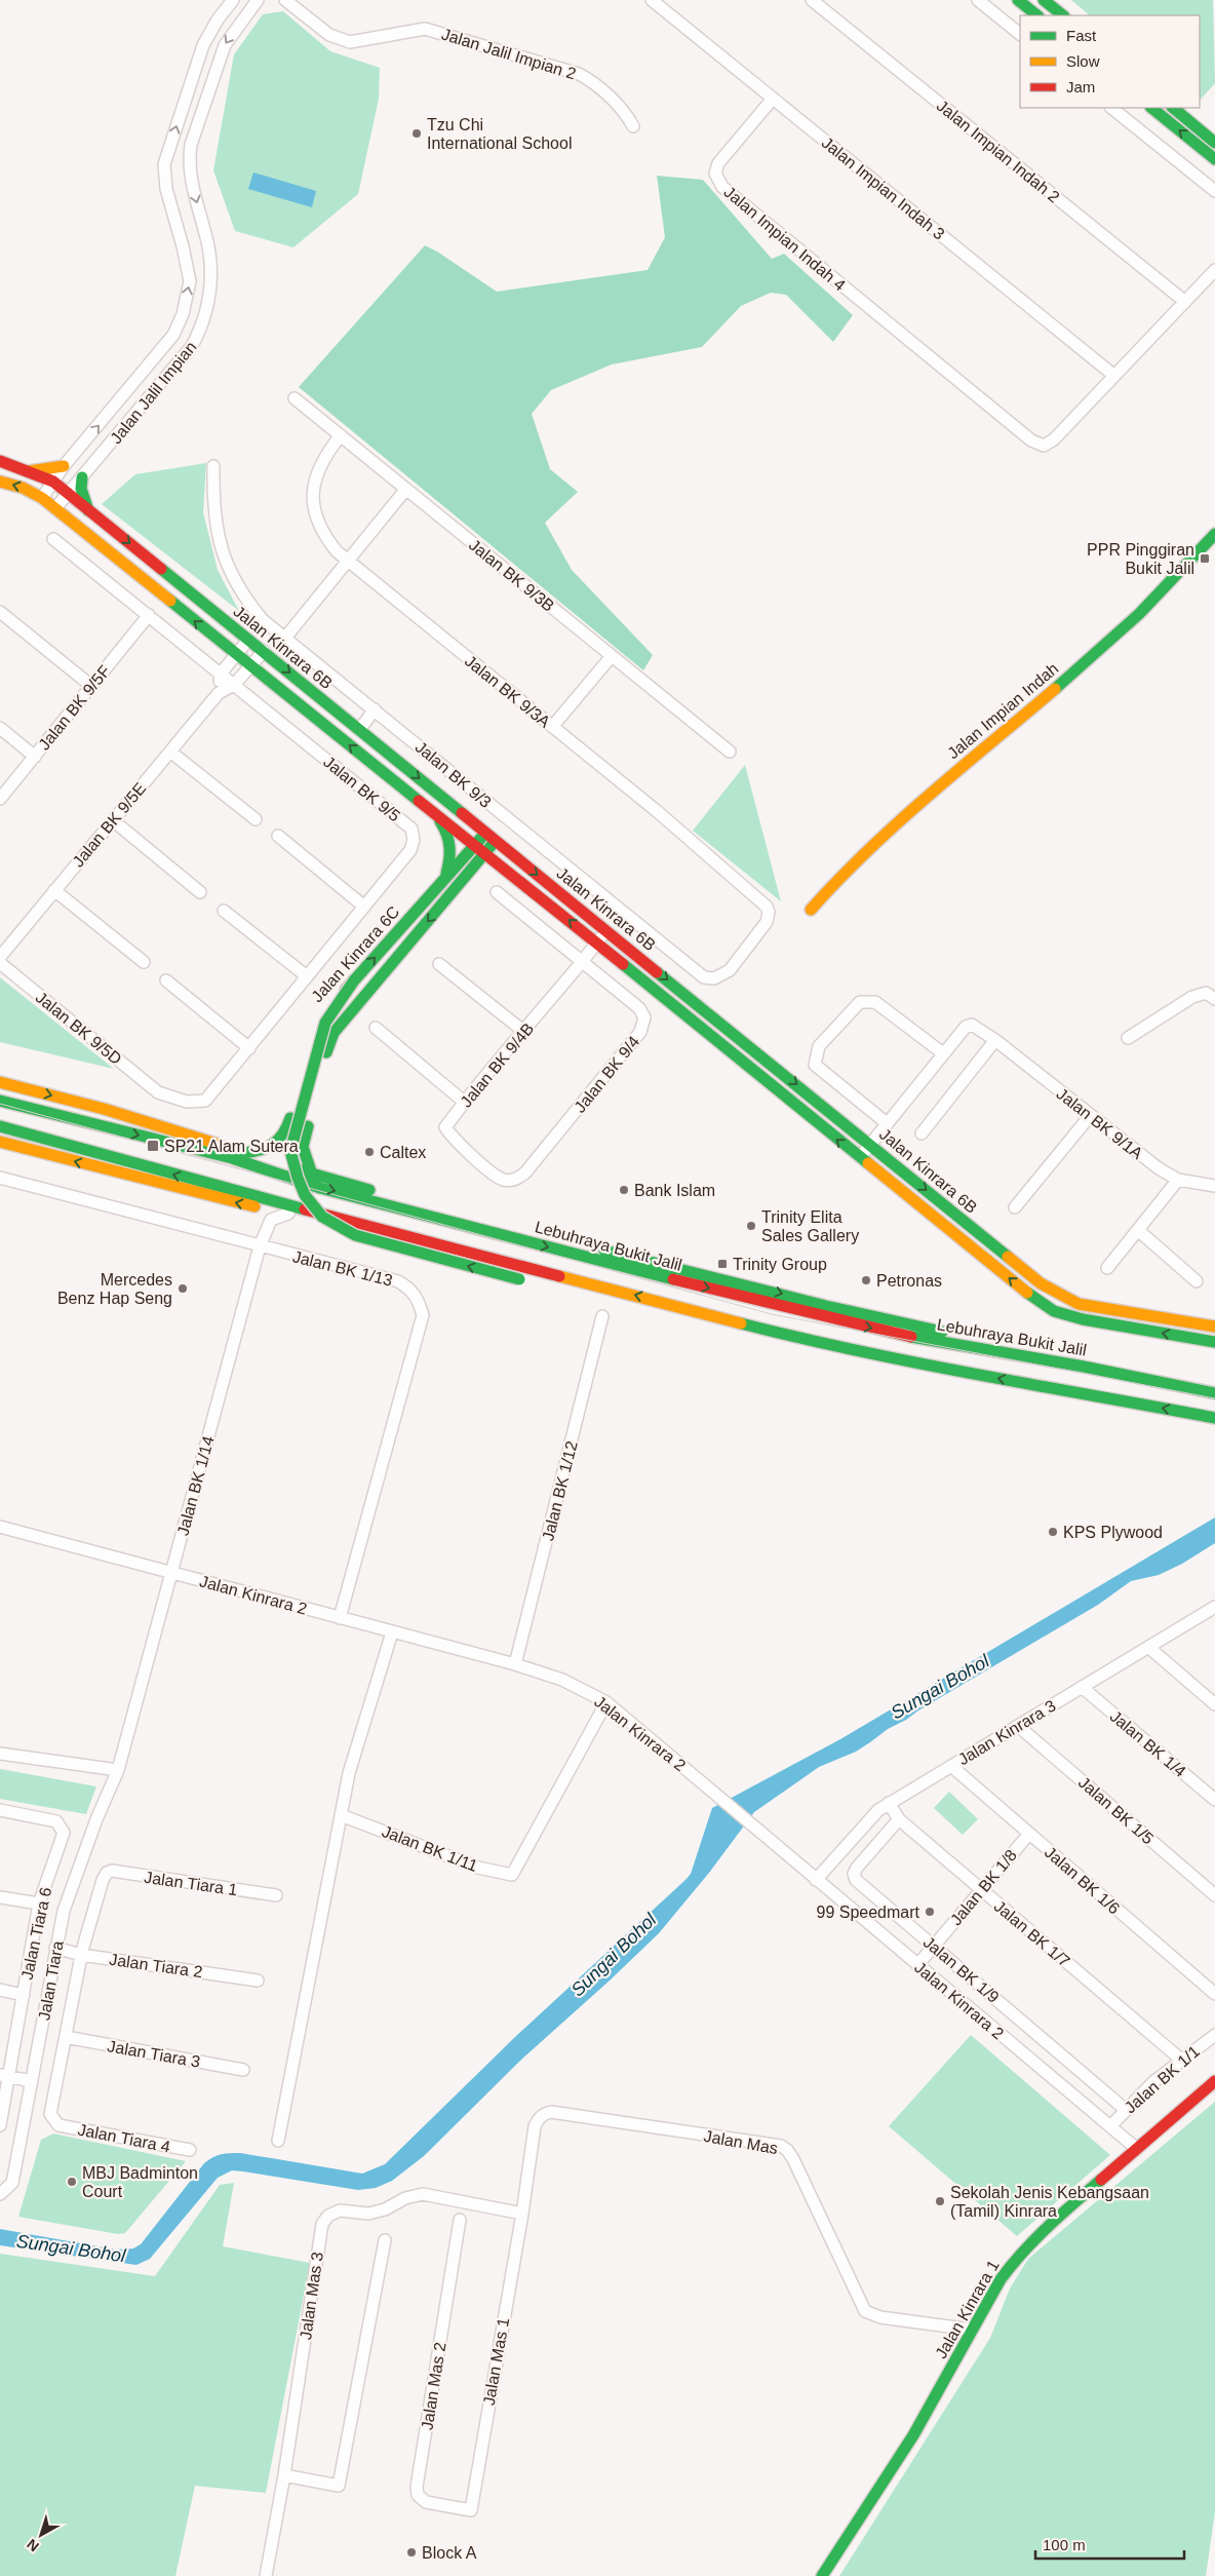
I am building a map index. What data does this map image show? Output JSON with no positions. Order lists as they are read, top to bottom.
{
  "streets": {
    "main road": [
      "Jalan Kinrara 6B",
      "Jalan Impian Indah",
      "Jalan Kinrara 6C",
      "Lebuhraya Bukit Jalil",
      "Jalan Kinrara 1"
    ],
    "street": [
      "Jalan Jalil Impian 2",
      "Jalan Impian Indah 2",
      "Jalan Impian Indah 3",
      "Jalan Impian Indah 4",
      "Jalan Jalil Impian",
      "Jalan BK 9/3B",
      "Jalan BK 9/3A",
      "Jalan BK 9/5F",
      "Jalan BK 9/3",
      "Jalan BK 9/5",
      "Jalan BK 9/5E",
      "Jalan BK 9/5D",
      "Jalan BK 9/4B",
      "Jalan BK 9/4",
      "Jalan BK 9/1A",
      "Jalan BK 1/13",
      "Jalan BK 1/14",
      "Jalan BK 1/12",
      "Jalan Kinrara 2",
      "Jalan Kinrara 3",
      "Jalan BK 1/4",
      "Jalan BK 1/5",
      "Jalan BK 1/11",
      "Jalan BK 1/6",
      "Jalan Tiara 1",
      "Jalan BK 1/8",
      "Jalan Tiara 6",
      "Jalan BK 1/7",
      "Jalan Tiara 2",
      "Jalan BK 1/9",
      "Jalan Tiara",
      "Jalan Tiara 3",
      "Jalan BK 1/1",
      "Jalan Tiara 4",
      "Jalan Mas",
      "Jalan Mas 3",
      "Jalan Mas 1",
      "Jalan Mas 2"
    ]
  },
  "crossings": [
    ["Jalan Impian Indah 3", "Jalan Impian Indah 4"],
    ["Jalan Jalil Impian", "Jalan Kinrara 6B"],
    ["Jalan BK 9/3B", "Jalan BK 9/3A"],
    ["Jalan Kinrara 6B", "Jalan BK 9/5E"],
    ["Jalan Kinrara 6B", "Jalan Kinrara 6C"],
    ["Jalan Kinrara 6B", "Jalan BK 9/4B"],
    ["Jalan BK 9/3A", "Jalan BK 9/3"],
    ["Jalan BK 9/5F", "Jalan BK 9/5"],
    ["Jalan BK 9/5", "Jalan BK 9/5E"],
    ["Jalan BK 9/5", "Jalan BK 9/5D"],
    ["Jalan BK 9/4B", "Jalan BK 9/4"],
    ["Jalan BK 1/13", "Jalan BK 1/14"],
    ["Jalan BK 1/13", "Jalan Kinrara 2"],
    ["Jalan BK 1/14", "Jalan Kinrara 2"],
    ["Jalan BK 1/14", "Jalan Tiara"],
    ["Jalan BK 1/12", "Jalan Kinrara 2"],
    ["Jalan Kinrara 2", "Jalan Kinrara 3"],
    ["Jalan Kinrara 2", "Jalan BK 1/11"],
    ["Jalan Kinrara 2", "Jalan BK 1/8"],
    ["Jalan Kinrara 2", "Jalan BK 1/1"],
    ["Jalan Kinrara 2", "Jalan Kinrara 1"],
    ["Jalan Kinrara 3", "Jalan BK 1/4"],
    ["Jalan Kinrara 3", "Jalan BK 1/5"],
    ["Jalan Kinrara 3", "Jalan BK 1/6"],
    ["Jalan Kinrara 3", "Jalan BK 1/7"],
    ["Jalan BK 1/6", "Jalan BK 1/8"],
    ["Jalan Tiara 1", "Jalan Tiara 2"],
    ["Jalan BK 1/8", "Jalan BK 1/7"],
    ["Jalan BK 1/8", "Jalan BK 1/9"],
    ["Jalan BK 1/7", "Jalan BK 1/9"],
    ["Jalan BK 1/7", "Jalan BK 1/1"],
    ["Jalan Tiara 2", "Jalan Tiara"],
    ["Jalan BK 1/9", "Jalan BK 1/1"],
    ["Jalan Tiara 3", "Jalan Tiara 4"],
    ["Jalan Mas", "Jalan Mas 3"],
    ["Jalan Mas", "Jalan Kinrara 1"],
    ["Jalan Mas", "Jalan Mas 1"],
    ["Jalan Mas 3", "Jalan Mas 1"],
    ["Jalan Mas 1", "Jalan Mas 2"]
  ],
  "water": ["Sungai Bohol"],
  "places": {
    "other": [
      "Tzu Chi International School",
      "Caltex",
      "Bank Islam",
      "Trinity Elita Sales Gallery",
      "Petronas",
      "Mercedes Benz Hap Seng",
      "KPS Plywood",
      "99 Speedmart",
      "MBJ Badminton Court",
      "Sekolah Jenis Kebangsaan (Tamil) Kinrara",
      "Block A"
    ],
    "transit": ["PPR Pinggiran Bukit Jalil", "SP21 Alam Sutera", "Trinity Group"]
  },
  "legend": ["Fast", "Slow", "Jam"],
  "scale_bar": "100 m",
  "north": "bottom left"
}
